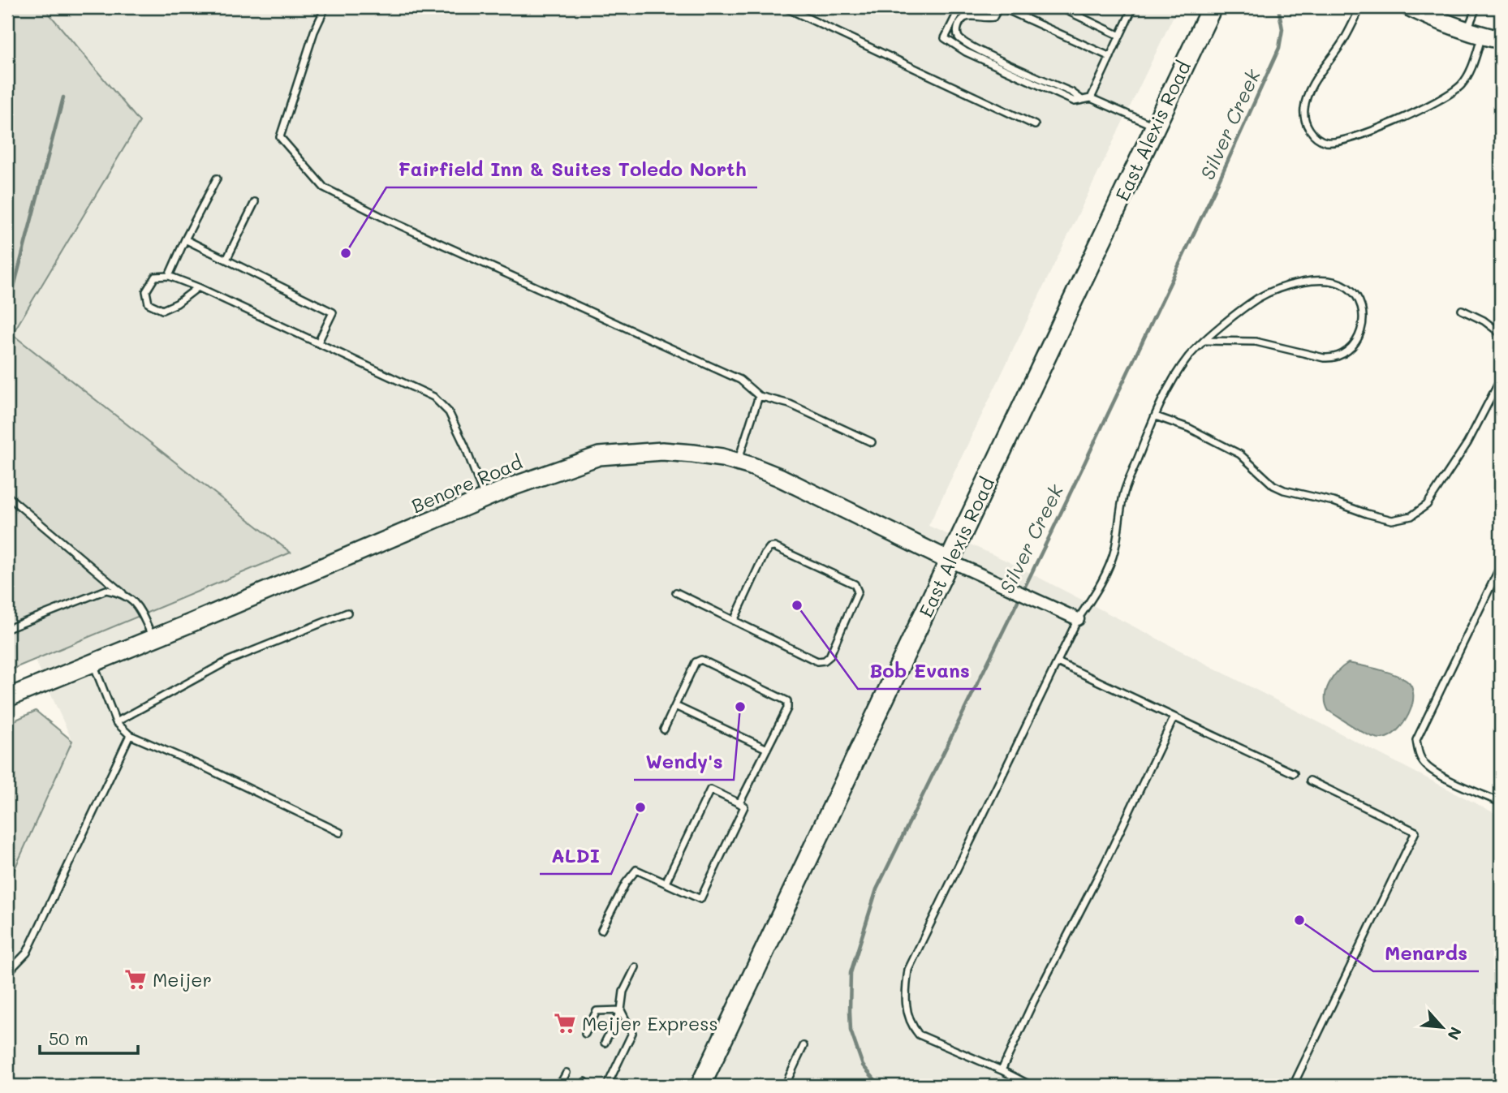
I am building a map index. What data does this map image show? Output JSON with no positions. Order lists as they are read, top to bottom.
{
  "streets": {
    "main road": ["East Alexis Road", "Benore Road"]
  },
  "crossings": [
    ["East Alexis Road", "Benore Road"]
  ],
  "water": ["Silver Creek"],
  "places": {
    "other": [
      "Fairfield Inn & Suites Toledo North",
      "Bob Evans",
      "Wendy's",
      "ALDI",
      "Menards"
    ],
    "supermarket": ["Meijer", "Meijer Express"]
  },
  "scale_bar": "50 m",
  "north": "bottom right"
}
